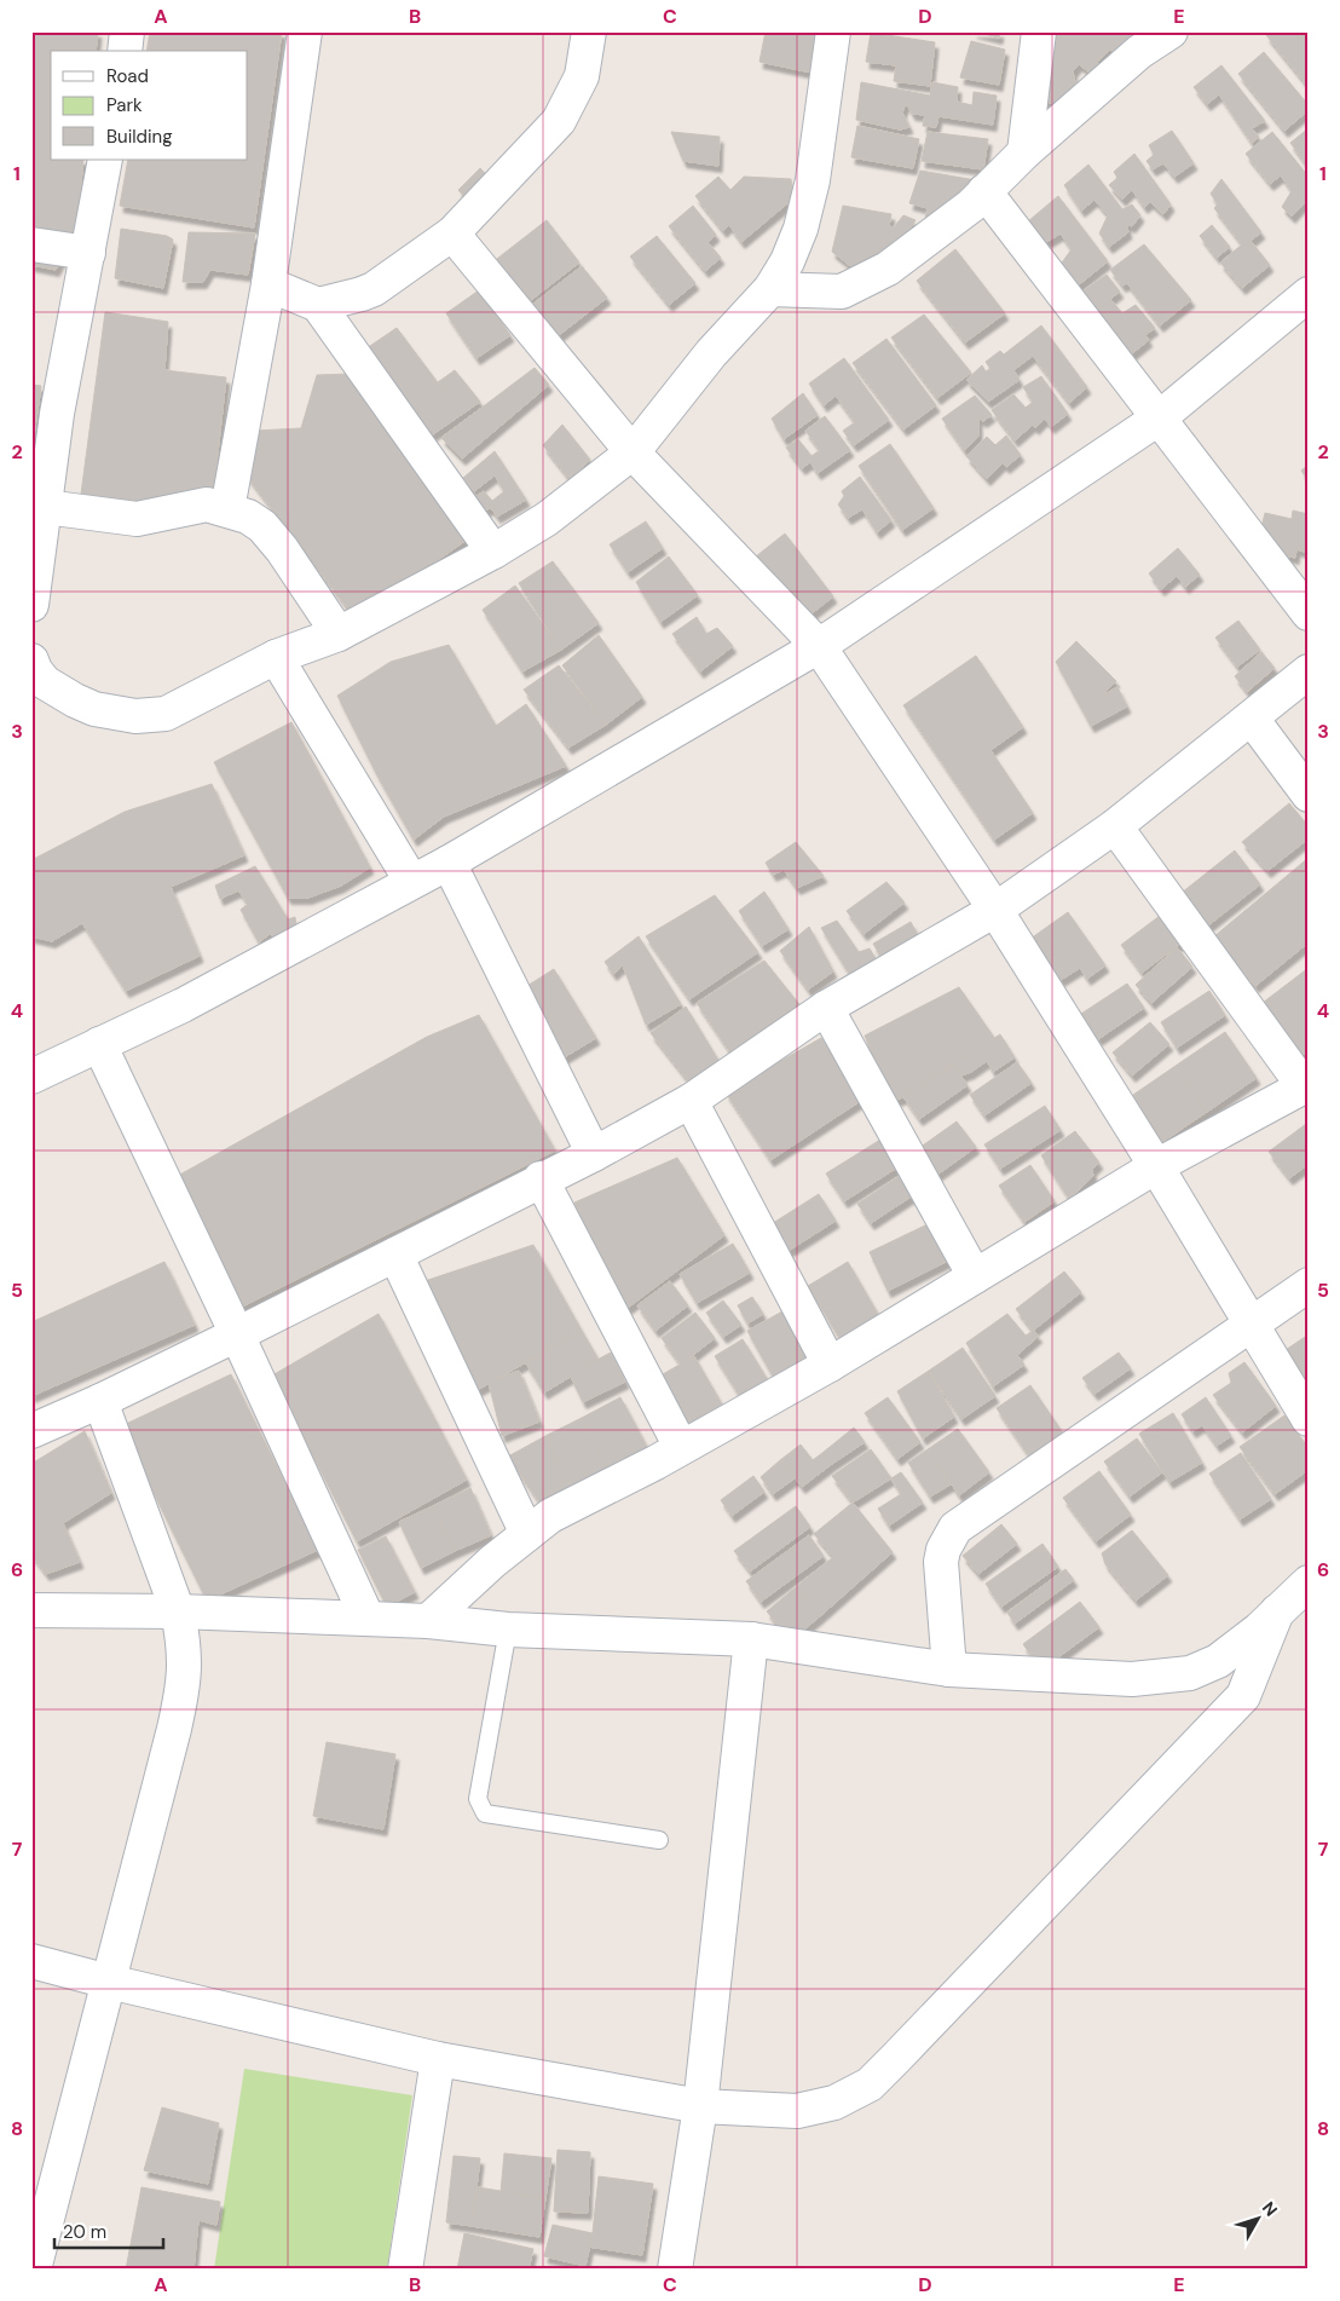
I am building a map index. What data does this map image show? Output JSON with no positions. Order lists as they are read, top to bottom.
{
  "legend": ["Road", "Park", "Building"],
  "scale_bar": "20 m",
  "north": "top right",
  "grid": {
    "columns": [
      "A",
      "B",
      "C",
      "D",
      "E"
    ],
    "rows": [
      "1",
      "2",
      "3",
      "4",
      "5",
      "6",
      "7",
      "8"
    ]
  }
}
